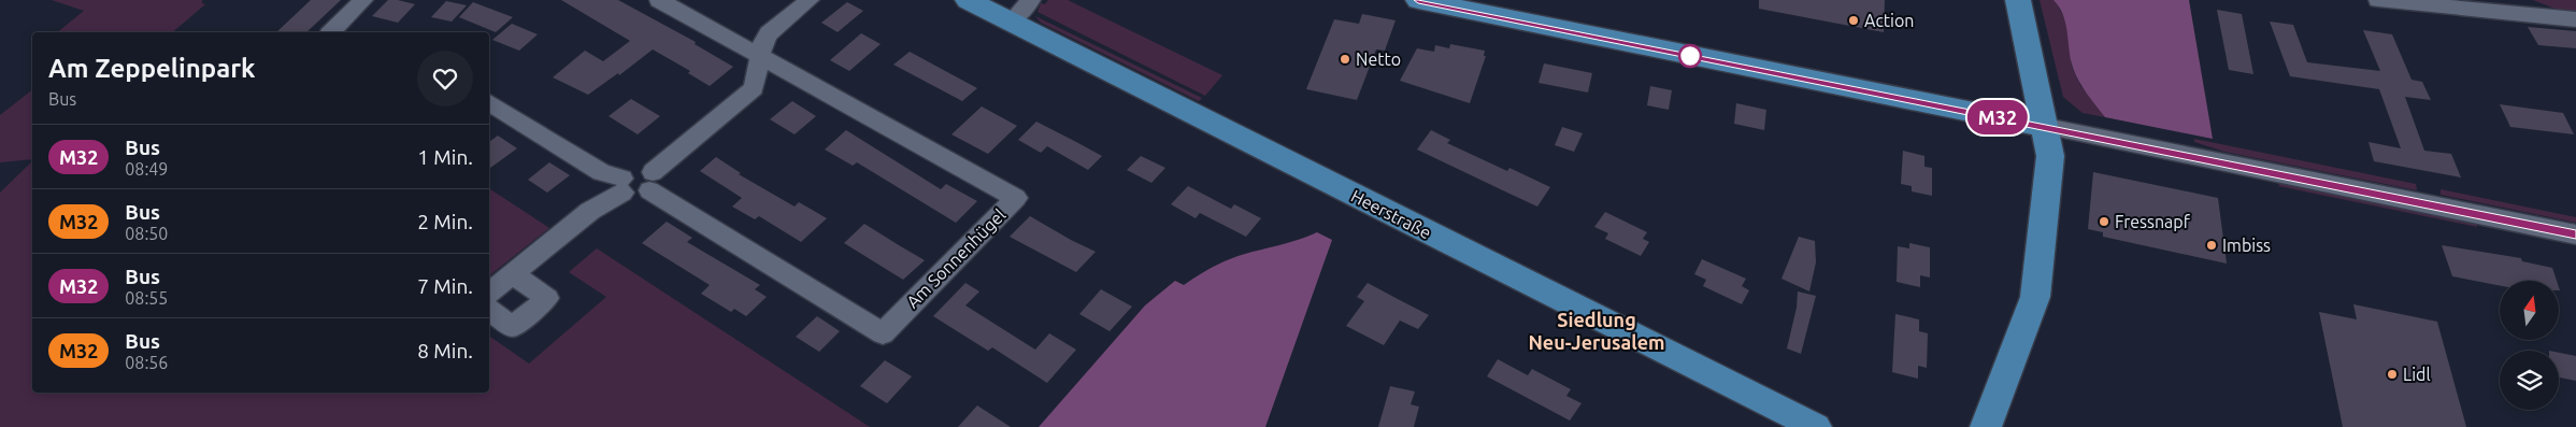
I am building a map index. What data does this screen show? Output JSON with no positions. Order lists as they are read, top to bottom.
{
  "streets": {
    "main road": ["Heerstraße"],
    "street": ["Am Sonnenhügel"]
  },
  "districts": ["Siedlung Neu-Jerusalem"],
  "places": [
    "Action",
    "Netto",
    "Fressnapf",
    "Imbiss",
    "Lidl"
  ],
  "lines": ["bus line M32"],
  "north": "top",
  "page": {
    "on_map": "M32",
    "heading": ["Am Zeppelinpark", "Bus"],
    "list": [
      {
        "mark": "M32",
        "name": "Bus",
        "note": "08:49",
        "value": "1 Min."
      },
      {
        "mark": "M32",
        "name": "Bus",
        "note": "08:50",
        "value": "2 Min."
      },
      {
        "mark": "M32",
        "name": "Bus",
        "note": "08:55",
        "value": "7 Min."
      },
      {
        "mark": "M32",
        "name": "Bus",
        "note": "08:56",
        "value": "8 Min."
      }
    ]
  }
}
